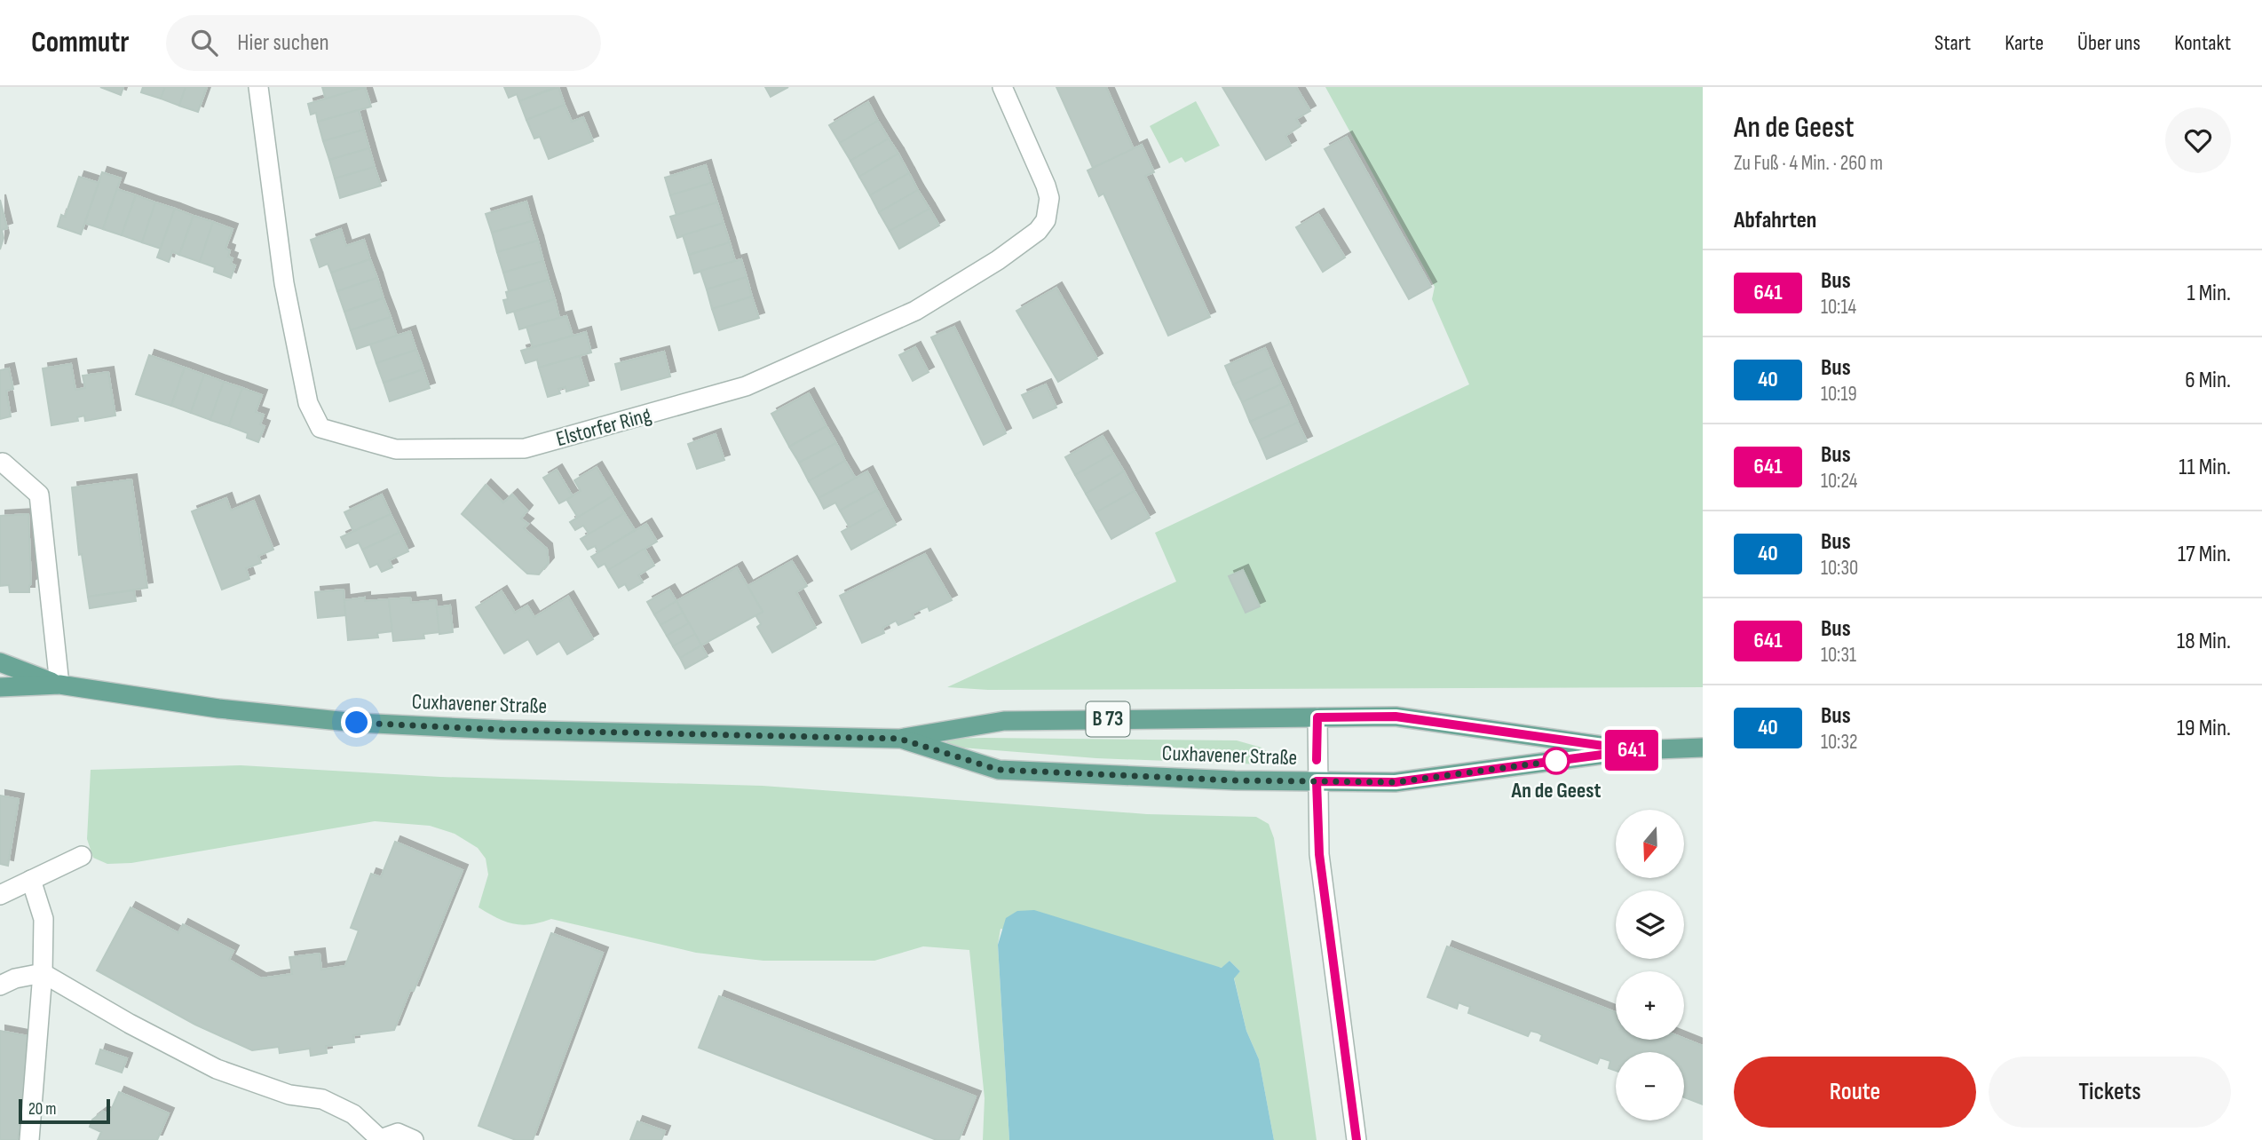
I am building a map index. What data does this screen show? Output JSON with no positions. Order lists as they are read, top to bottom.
{
  "streets": {
    "main road": ["Cuxhavener Straße", "B 73"],
    "street": ["Elstorfer Ring"]
  },
  "places": ["An de Geest"],
  "lines": ["bus line 641"],
  "scale_bar": "20 m",
  "north": "bottom",
  "page": {
    "header": "Commutr",
    "search": "Hier suchen",
    "nav": [
      "Start",
      "Karte",
      "Über uns",
      "Kontakt"
    ],
    "on_map": "641",
    "heading": [
      ["An de Geest", "Zu Fuß · 4 Min. · 260 m"],
      "Abfahrten"
    ],
    "list": [
      {
        "mark": "641",
        "name": "Bus",
        "note": "10:14",
        "value": "1 Min."
      },
      {
        "mark": "40",
        "name": "Bus",
        "note": "10:19",
        "value": "6 Min."
      },
      {
        "mark": "641",
        "name": "Bus",
        "note": "10:24",
        "value": "11 Min."
      },
      {
        "mark": "40",
        "name": "Bus",
        "note": "10:30",
        "value": "17 Min."
      },
      {
        "mark": "641",
        "name": "Bus",
        "note": "10:31",
        "value": "18 Min."
      },
      {
        "mark": "40",
        "name": "Bus",
        "note": "10:32",
        "value": "19 Min."
      }
    ],
    "map_buttons": ["+", "−"],
    "buttons": ["Route", "Tickets"],
    "scale": "20 m"
  }
}
